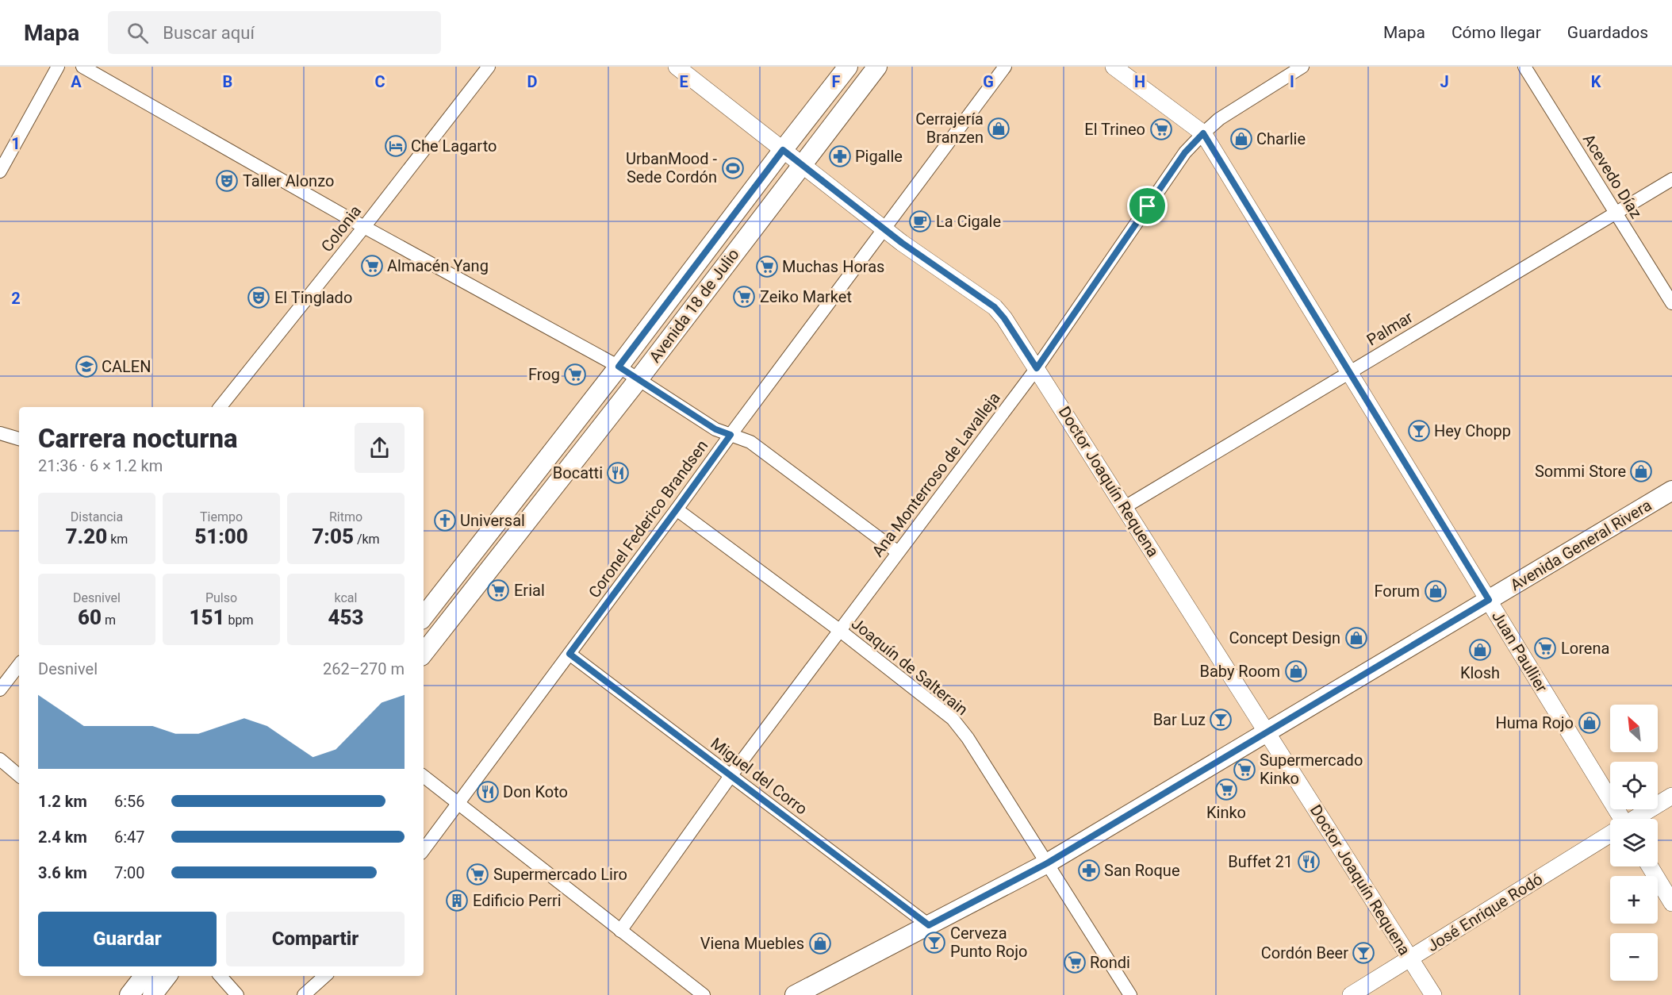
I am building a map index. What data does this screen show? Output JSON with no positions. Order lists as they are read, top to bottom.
{
  "streets": {
    "main road": ["Avenida 18 de Julio", "Avenida General Rivera"],
    "street": [
      "Acevedo Díaz",
      "Colonia",
      "Palmar",
      "Ana Monterroso de Lavalleja",
      "Doctor Joaquín Requena",
      "Coronel Federico Brandsen",
      "Juan Paullier",
      "Joaquín de Salterain",
      "Miguel del Corro",
      "José Enrique Rodó"
    ]
  },
  "crossings": [
    ["Acevedo Díaz", "Palmar"],
    ["Avenida 18 de Julio", "Doctor Joaquín Requena"],
    ["Palmar", "Doctor Joaquín Requena"],
    ["Palmar", "Juan Paullier"],
    ["Ana Monterroso de Lavalleja", "Doctor Joaquín Requena"],
    ["Ana Monterroso de Lavalleja", "Juan Paullier"],
    ["Ana Monterroso de Lavalleja", "Joaquín de Salterain"],
    ["Ana Monterroso de Lavalleja", "Miguel del Corro"],
    ["Doctor Joaquín Requena", "Coronel Federico Brandsen"],
    ["Doctor Joaquín Requena", "Avenida General Rivera"],
    ["Doctor Joaquín Requena", "José Enrique Rodó"],
    ["Coronel Federico Brandsen", "Joaquín de Salterain"],
    ["Coronel Federico Brandsen", "Miguel del Corro"],
    ["Avenida General Rivera", "Juan Paullier"],
    ["Avenida General Rivera", "Joaquín de Salterain"],
    ["Avenida General Rivera", "Miguel del Corro"]
  ],
  "places": {
    "shop": [
      "Cerrajería Branzen",
      "Charlie",
      "Sommi Store",
      "Forum",
      "Concept Design",
      "Klosh",
      "Baby Room",
      "Huma Rojo",
      "Viena Muebles"
    ],
    "supermarket": [
      "El Trineo",
      "Almacén Yang",
      "Muchas Horas",
      "Zeiko Market",
      "Frog",
      "Erial",
      "Lorena",
      "Supermercado Kinko",
      "Kinko",
      "Supermercado Liro",
      "Rondi"
    ],
    "hotel": ["Che Lagarto"],
    "pharmacy": ["Pigalle", "San Roque"],
    "sports": ["UrbanMood - Sede Cordón"],
    "theatre": ["Taller Alonzo", "El Tinglado"],
    "cafe": ["La Cigale"],
    "school or university": ["CALEN"],
    "bar": [
      "Hey Chopp",
      "Bar Luz",
      "Cerveza Punto Rojo",
      "Cordón Beer"
    ],
    "restaurant": ["Bocatti", "Don Koto", "Buffet 21"],
    "church": ["Universal"],
    "building": ["Edificio Perri"]
  },
  "north": "top left",
  "page": {
    "header": "Mapa",
    "search": "Buscar aquí",
    "nav": ["Mapa", "Cómo llegar", "Guardados"],
    "heading": ["Carrera nocturna", "21:36 · 6 × 1.2 km"],
    "stats": [
      ["Distancia", "7.20 km"],
      ["Tiempo", "51:00"],
      ["Ritmo", "7:05 /km"],
      ["Desnivel", "60 m"],
      ["Pulso", "151 bpm"],
      ["kcal", "453"]
    ],
    "chart": ["Desnivel", "262–270 m"],
    "map_buttons": ["+", "−"],
    "list": [
      {
        "name": "1.2 km",
        "note": "6:56"
      },
      {
        "name": "2.4 km",
        "note": "6:47"
      },
      {
        "name": "3.6 km",
        "note": "7:00"
      }
    ],
    "buttons": ["Guardar", "Compartir"]
  },
  "grid": {
    "columns": [
      "A",
      "B",
      "C",
      "D",
      "E",
      "F",
      "G",
      "H",
      "I",
      "J",
      "K"
    ],
    "rows": ["1", "2"]
  }
}
